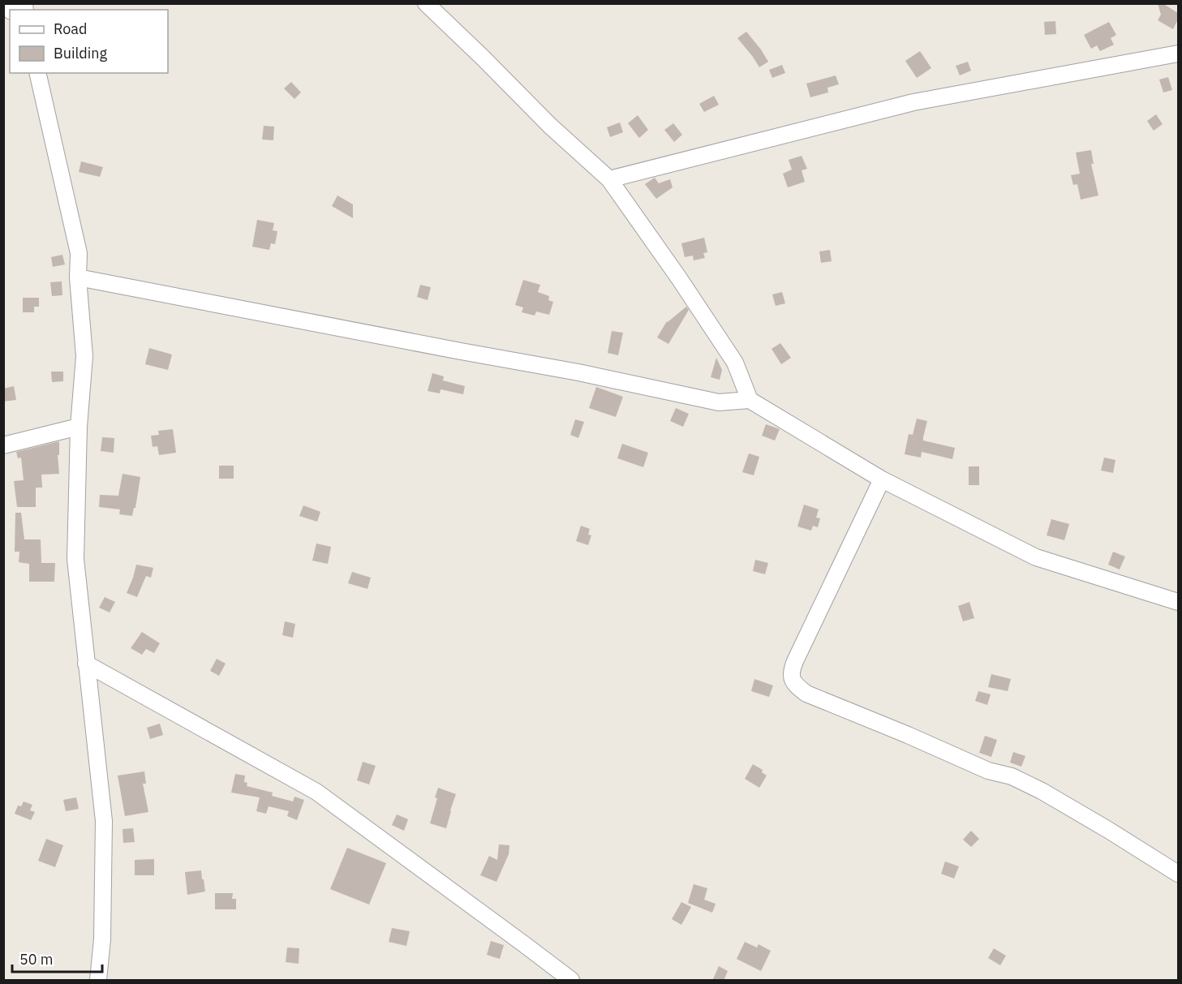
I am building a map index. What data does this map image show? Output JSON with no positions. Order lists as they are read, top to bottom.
{
  "legend": ["Road", "Building"],
  "scale_bar": "50 m"
}
